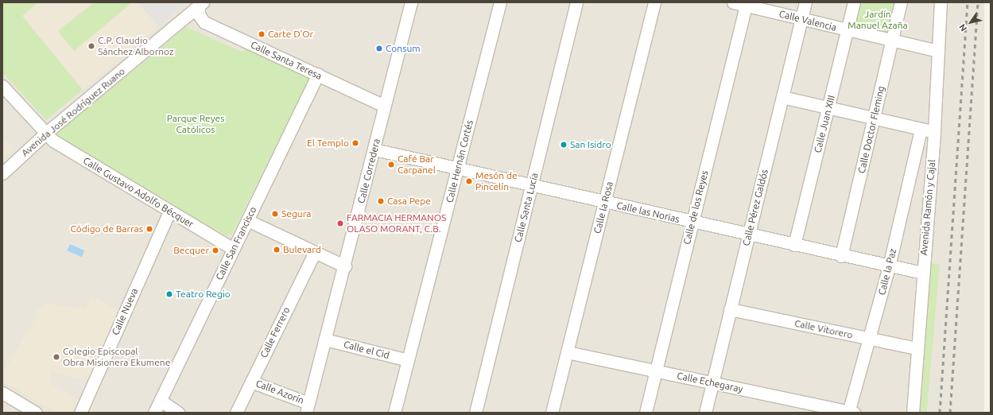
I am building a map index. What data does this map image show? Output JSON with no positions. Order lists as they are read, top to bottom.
{
  "streets": {
    "street": [
      "Calle Valencia",
      "Calle Santa Teresa",
      "Avenida José Rodríguez Ruano",
      "Calle Juan XIII",
      "Calle Doctor Fleming",
      "Calle Hernán Cortés",
      "Calle Corredera",
      "Calle Gustavo Adolfo Bécquer",
      "Calle Santa Lucía",
      "Calle la Rosa",
      "Calle de los Reyes",
      "Calle Pérez Galdós",
      "Avenida Ramón y Cajal",
      "Calle las Norias",
      "Calle San Francisco",
      "Calle la Paz",
      "Calle Nueva",
      "Calle Vitorero",
      "Calle Ferrero",
      "Calle el Cid",
      "Calle Echegaray",
      "Calle Azorín"
    ]
  },
  "crossings": [
    ["Calle Valencia", "Calle Juan XIII"],
    ["Calle Valencia", "Calle Doctor Fleming"],
    ["Calle Valencia", "Calle de los Reyes"],
    ["Calle Valencia", "Calle Pérez Galdós"],
    ["Calle Valencia", "Avenida Ramón y Cajal"],
    ["Calle Santa Teresa", "Avenida José Rodríguez Ruano"],
    ["Calle Santa Teresa", "Calle Corredera"],
    ["Calle Santa Teresa", "Calle San Francisco"],
    ["Avenida José Rodríguez Ruano", "Calle Gustavo Adolfo Bécquer"],
    ["Calle Juan XIII", "Calle las Norias"],
    ["Calle Doctor Fleming", "Calle las Norias"],
    ["Calle Hernán Cortés", "Calle las Norias"],
    ["Calle Hernán Cortés", "Calle el Cid"],
    ["Calle Corredera", "Calle las Norias"],
    ["Calle Corredera", "Calle el Cid"],
    ["Calle Corredera", "Calle Azorín"],
    ["Calle Gustavo Adolfo Bécquer", "Calle San Francisco"],
    ["Calle Gustavo Adolfo Bécquer", "Calle Nueva"],
    ["Calle Santa Lucía", "Calle las Norias"],
    ["Calle la Rosa", "Calle las Norias"],
    ["Calle la Rosa", "Calle Echegaray"],
    ["Calle de los Reyes", "Calle las Norias"],
    ["Calle de los Reyes", "Calle Echegaray"],
    ["Calle Pérez Galdós", "Calle las Norias"],
    ["Calle Pérez Galdós", "Calle Vitorero"],
    ["Calle Pérez Galdós", "Calle Echegaray"],
    ["Avenida Ramón y Cajal", "Calle las Norias"],
    ["Avenida Ramón y Cajal", "Calle Vitorero"],
    ["Calle las Norias", "Calle la Paz"],
    ["Calle la Paz", "Calle Vitorero"],
    ["Calle la Paz", "Calle Echegaray"],
    ["Calle Ferrero", "Calle Azorín"]
  ],
  "parks": ["Jardín Manuel Azaña", "Parque Reyes Católicos"],
  "places": [
    "Carte D'Or",
    "C.P. Claudio Sánchez Albornoz",
    "Consum",
    "El Templo",
    "San Isidro",
    "Café Bar Carpanel",
    "Mesón de Pincelín",
    "Casa Pepe",
    "Segura",
    "FARMACIA HERMANOS OLASO MORANT, C.B.",
    "Código de Barras",
    "Bulevard",
    "Becquer",
    "Teatro Regio",
    "Colegio Episcopal Obra Misionera Ekumene"
  ],
  "north": "bottom left"
}
